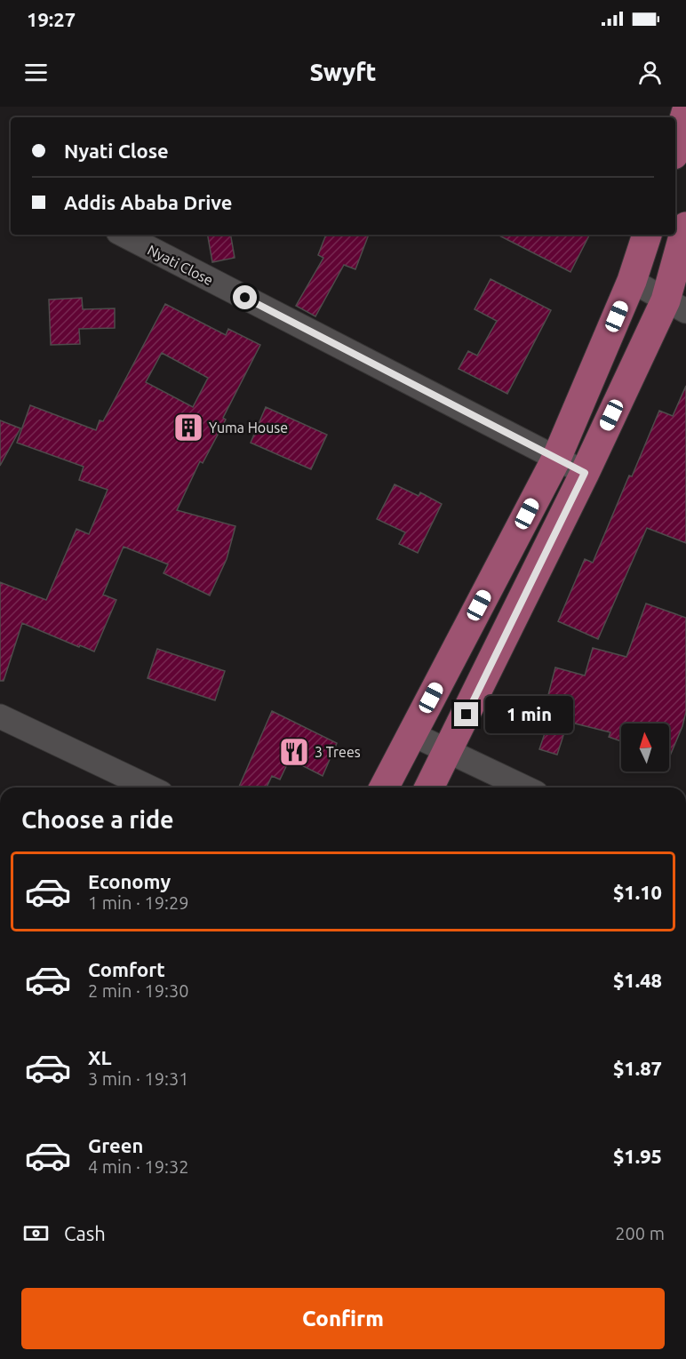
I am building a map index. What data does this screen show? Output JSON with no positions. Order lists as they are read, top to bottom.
{
  "streets": {
    "street": ["Nyati Close"]
  },
  "places": {
    "building": ["Yuma House"],
    "restaurant": ["3 Trees"]
  },
  "north": "top",
  "page": {
    "status": "19:27",
    "header": "Swyft",
    "banner": ["Nyati Close", "Addis Ababa Drive"],
    "bubble": "1 min",
    "heading": "Choose a ride",
    "list": [
      {
        "name": "Economy",
        "note": "1 min · 19:29",
        "value": "$1.10"
      },
      {
        "name": "Comfort",
        "note": "2 min · 19:30",
        "value": "$1.48"
      },
      {
        "name": "XL",
        "note": "3 min · 19:31",
        "value": "$1.87"
      },
      {
        "name": "Green",
        "note": "4 min · 19:32",
        "value": "$1.95"
      }
    ],
    "pay": ["Cash", "200 m"],
    "buttons": "Confirm"
  }
}
